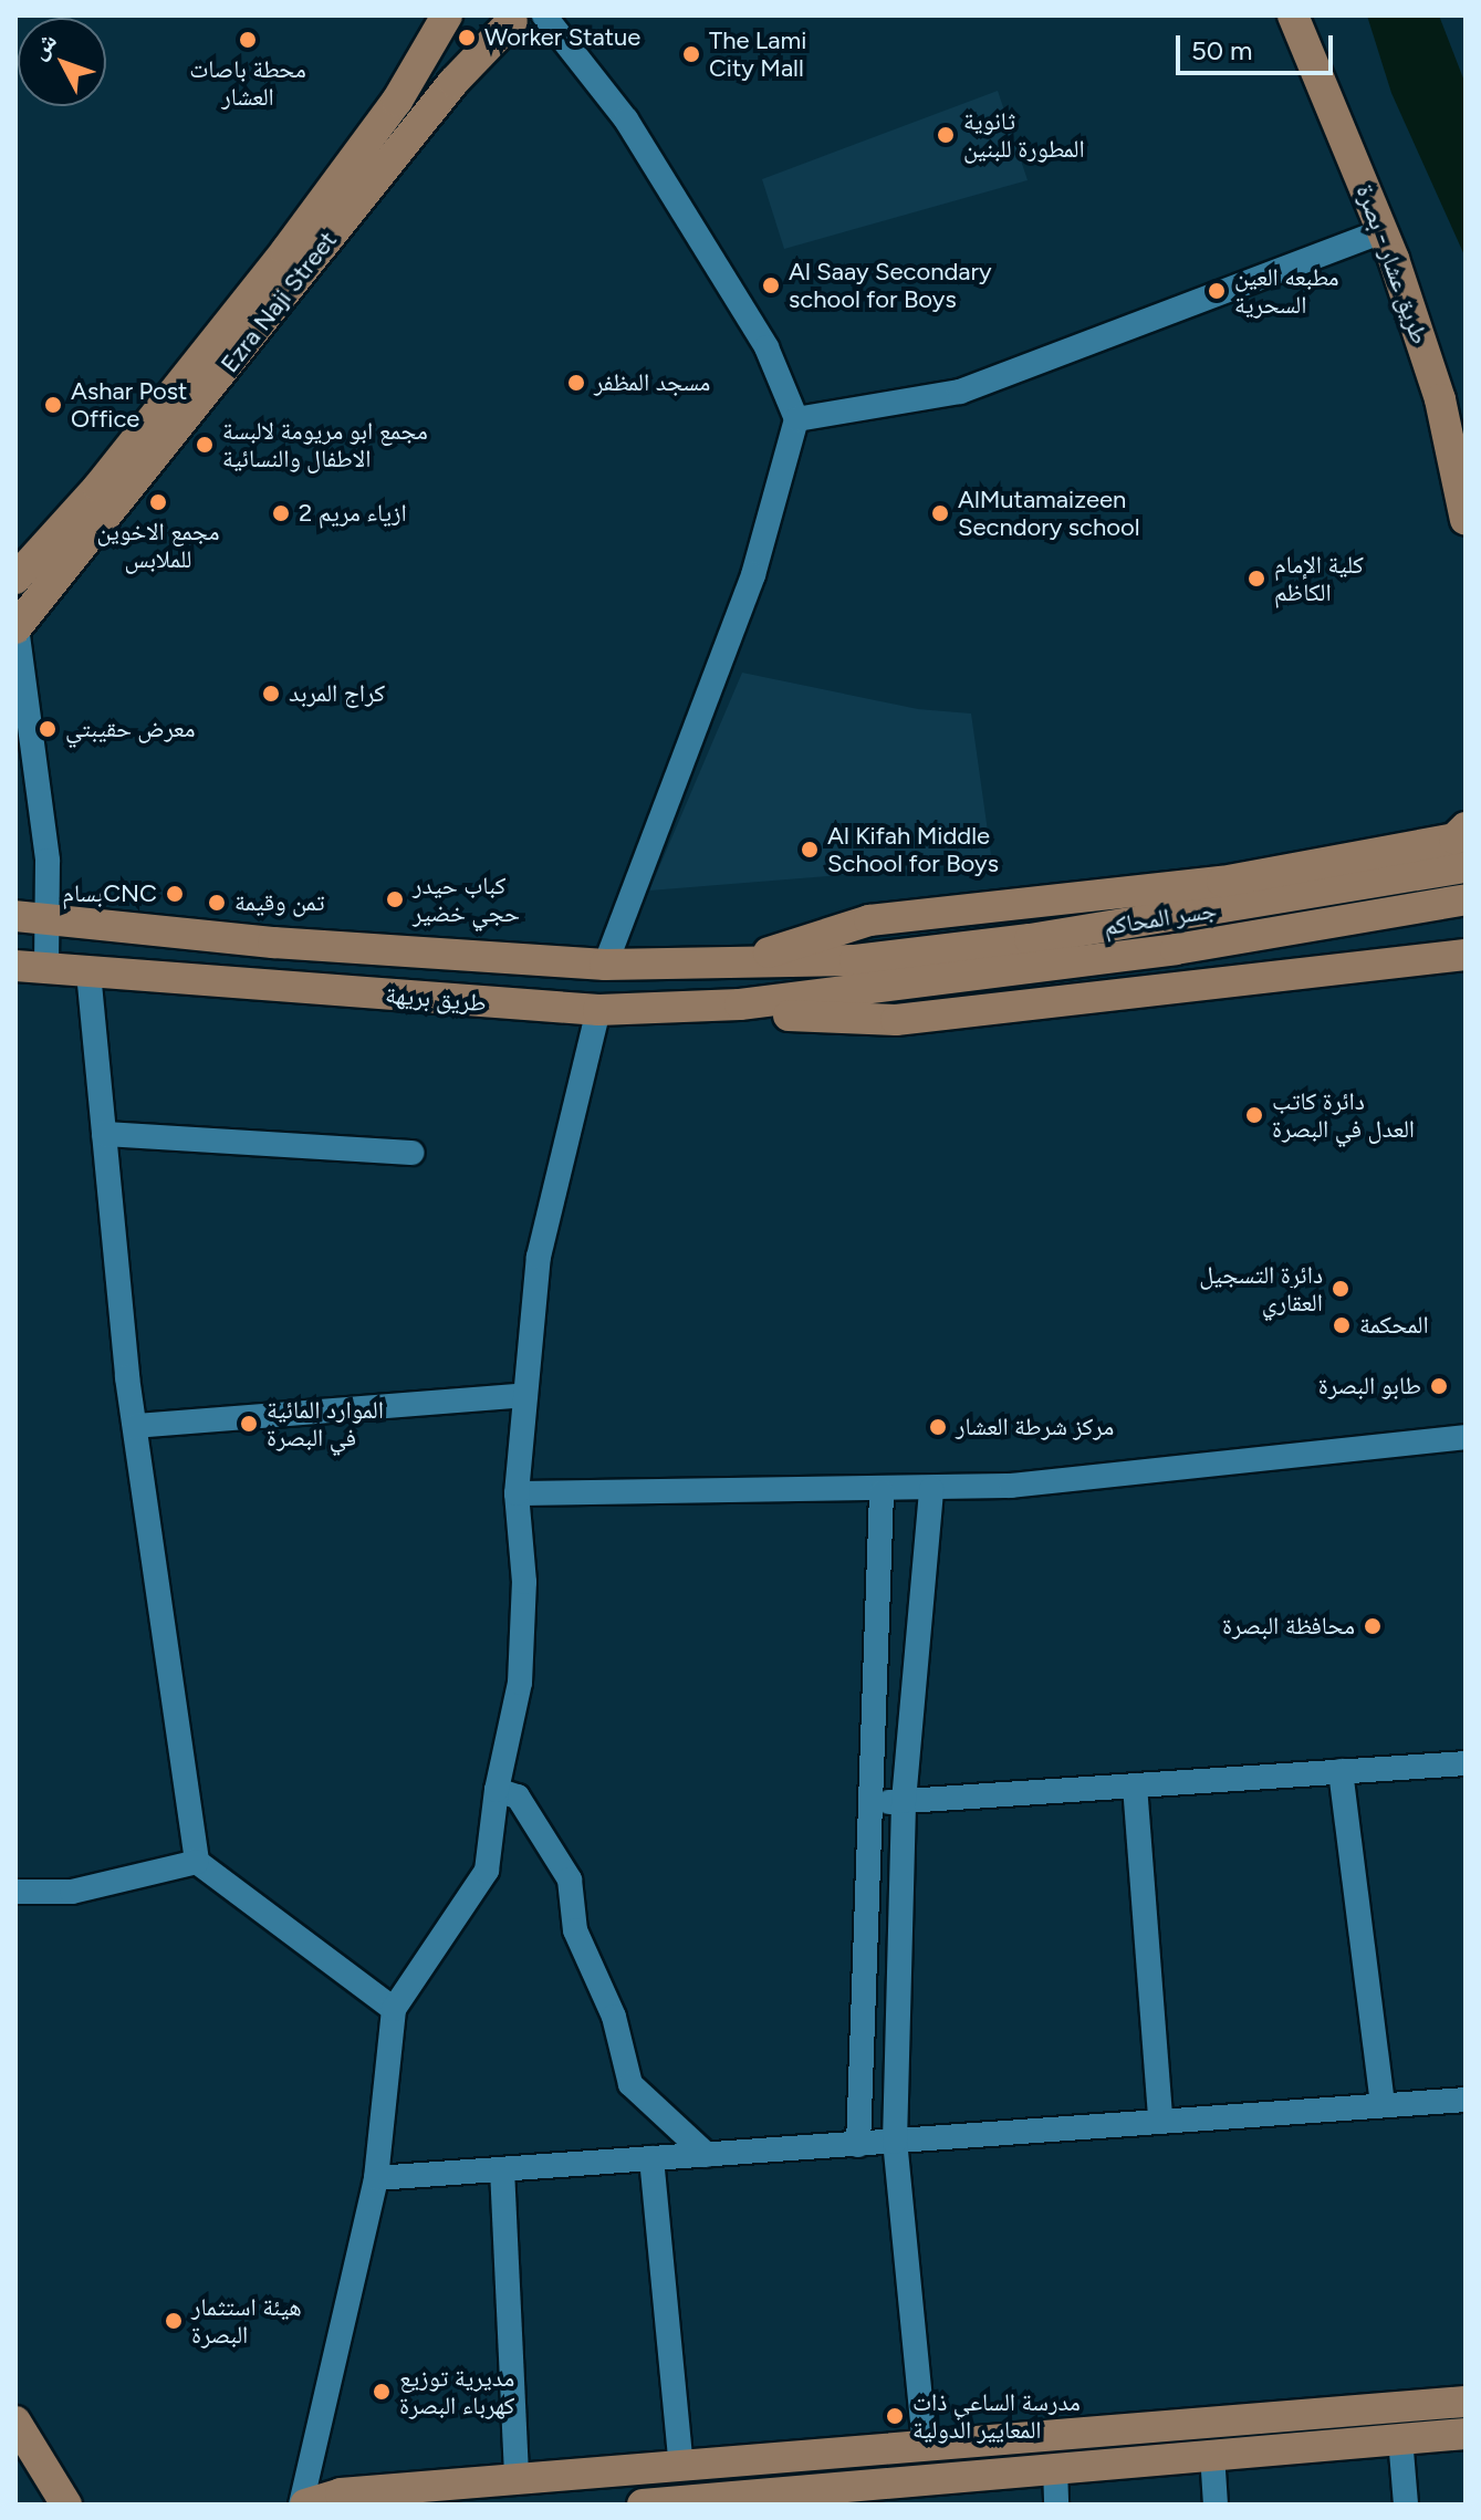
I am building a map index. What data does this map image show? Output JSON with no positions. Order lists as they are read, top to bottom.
{
  "streets": {
    "main road": [
      "طريق عشار - بصرة",
      "Ezra Naji Street",
      "جسر المحاكم",
      "طريق بريهة"
    ]
  },
  "crossings": [
    ["جسر المحاكم", "طريق بريهة"]
  ],
  "places": [
    "Worker Statue",
    "محطة باصات العشار",
    "The Lami City Mall",
    "ثانوية المطورة للبنين",
    "Al Saay Secondary school for Boys",
    "مطبعه العين السحرية",
    "مسجد المظفر",
    "Ashar Post Office",
    "مجمع ابو مريومة لالبسة الاطفال والنسائية",
    "مجمع الاخوين للملابس",
    "ازياء مريم 2",
    "AlMutamaizeen Secndory school",
    "كلية الإمام الكاظم",
    "كراج المربد",
    "معرض حقيبتي",
    "Al Kifah Middle School for Boys",
    "بسامCNC",
    "كباب حيدر حجي خضير",
    "تمن وقيمة",
    "دائرة كاتب العدل في البصرة",
    "دائرة التسجيل العقاري",
    "المحكمة",
    "طابو البصرة",
    "الموارد المائية في البصرة",
    "مركز شرطة العشار",
    "محافظة البصرة",
    "هيئة استثمار البصرة",
    "مديرية توزيع كهرباء البصرة",
    "مدرسة الساعي ذات المعايير الدولية"
  ],
  "scale_bar": "50 m",
  "north": "top left"
}
